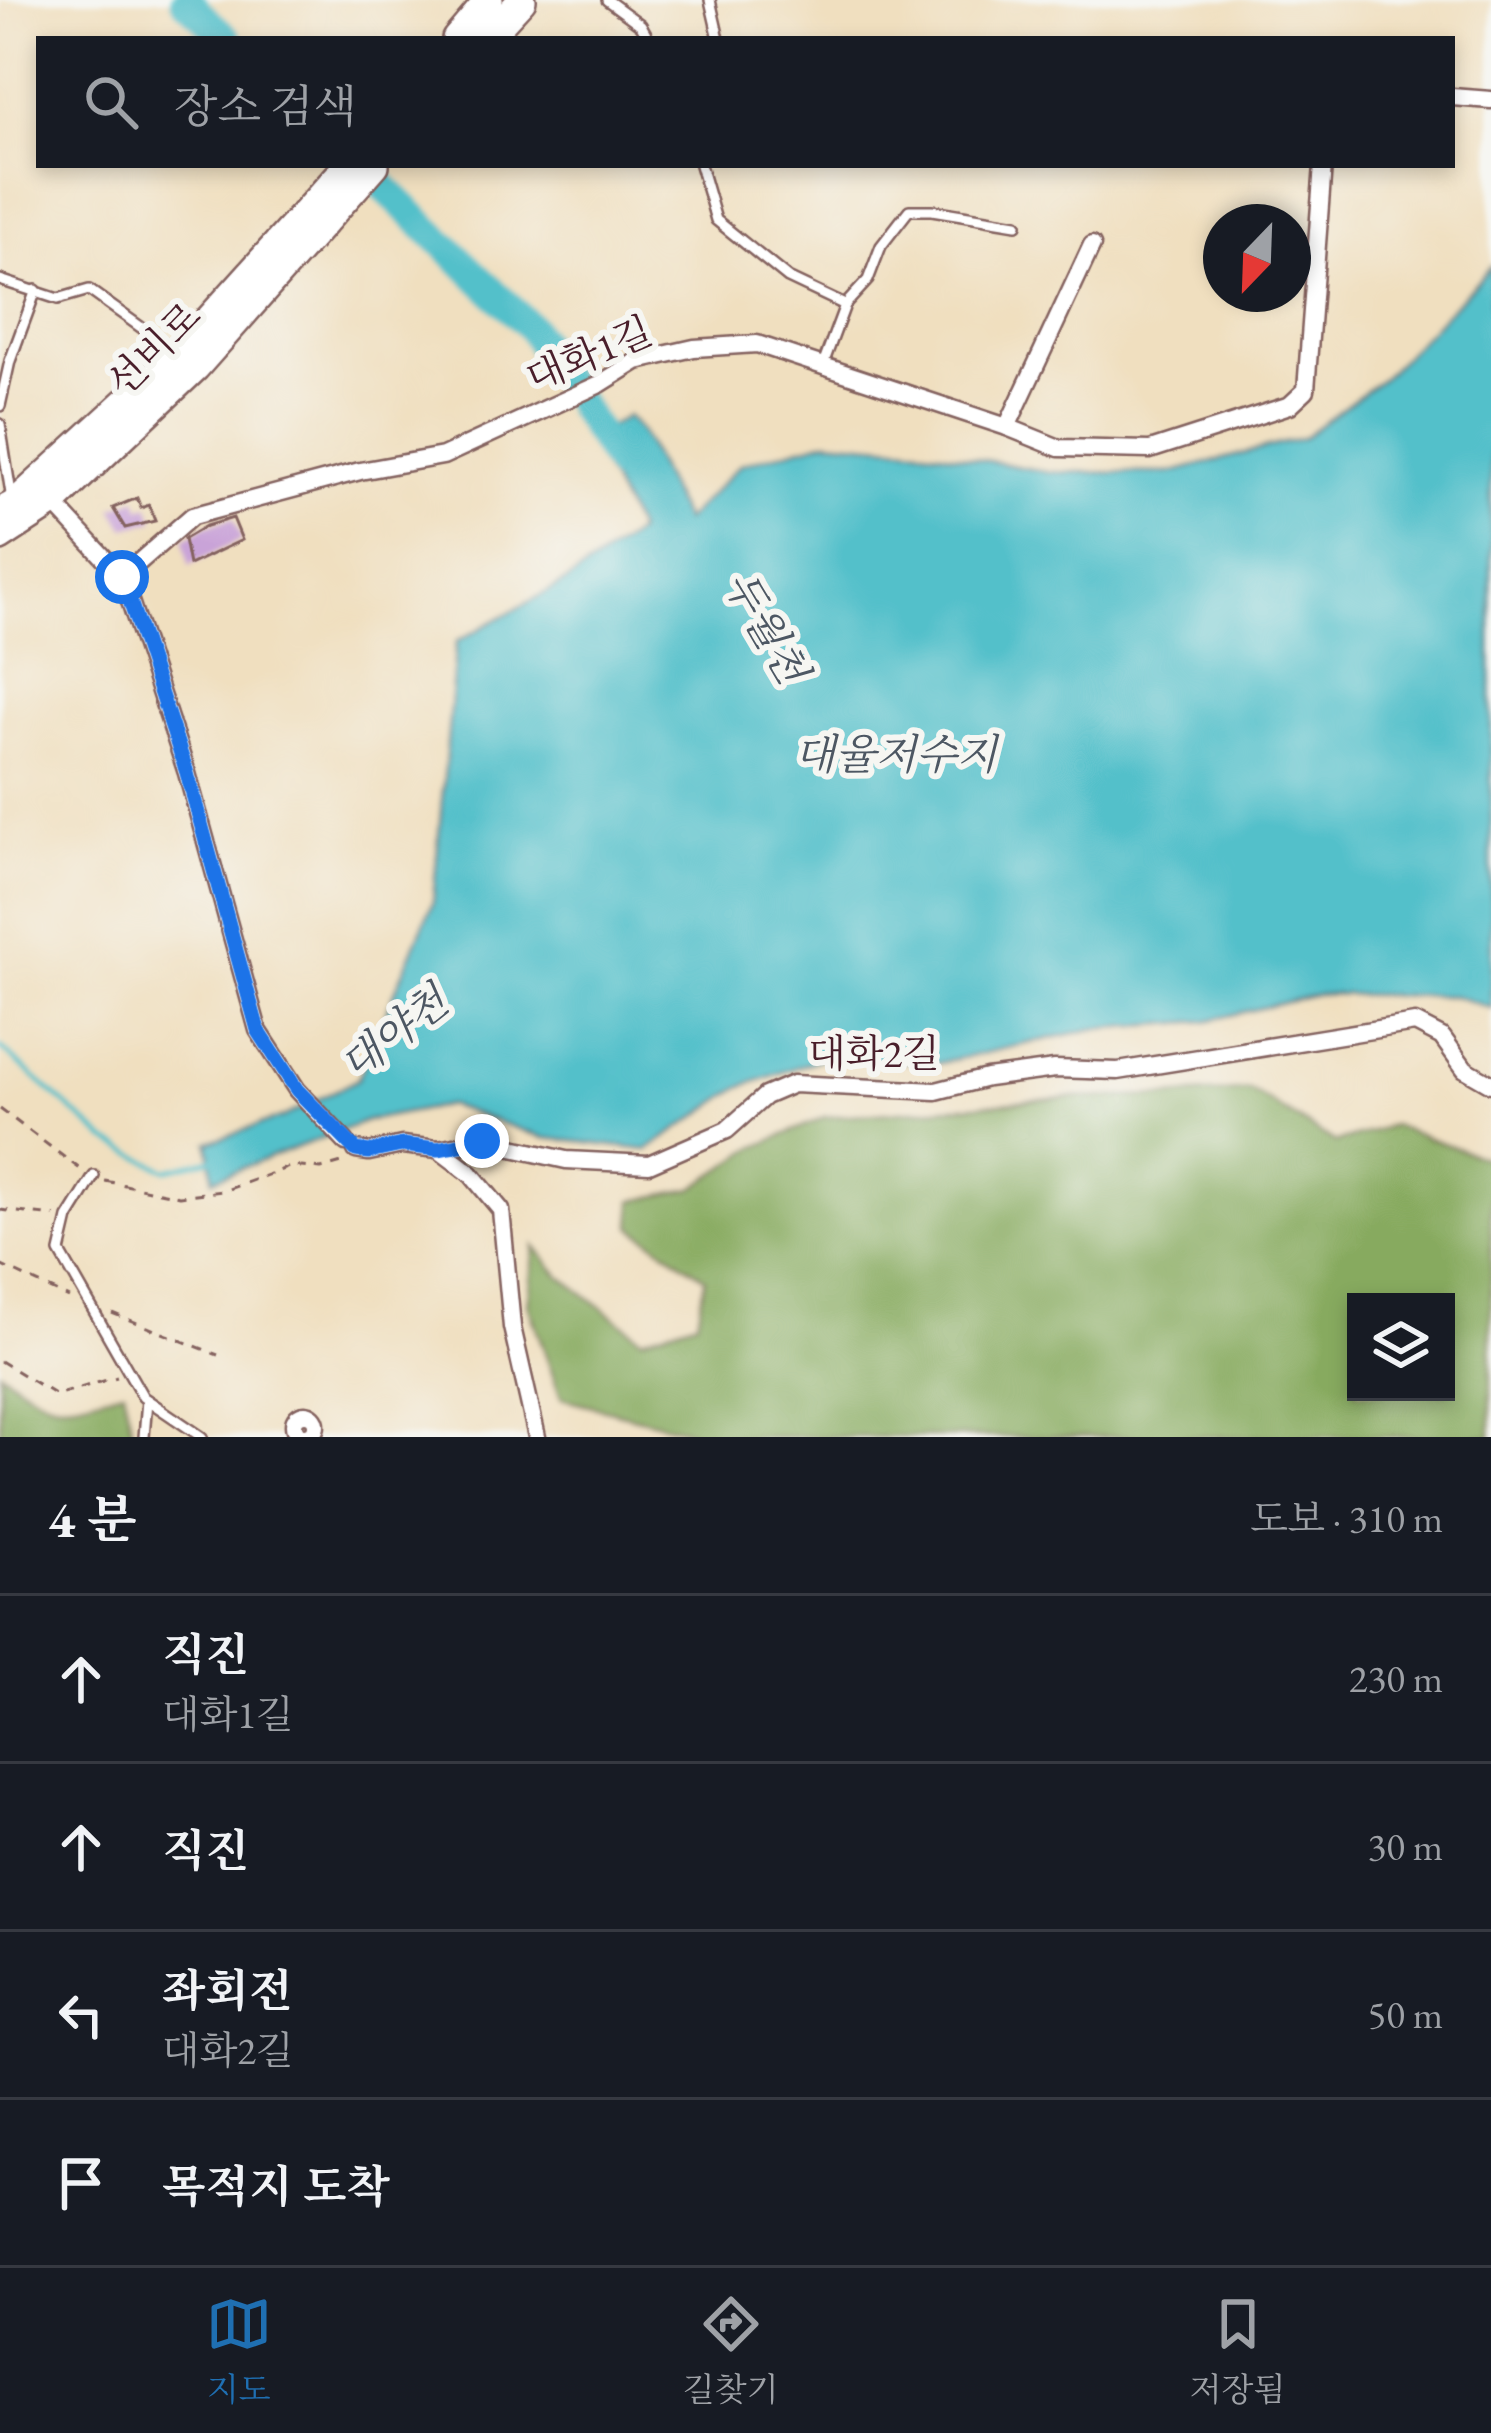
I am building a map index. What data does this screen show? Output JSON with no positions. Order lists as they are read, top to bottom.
{
  "streets": {
    "main road": ["선비로"],
    "street": ["대화1길", "대화2길"]
  },
  "water": ["두월천", "대율저수지", "대야천"],
  "north": "bottom left",
  "page": {
    "search": "장소 검색",
    "heading": ["4 분", "도보 · 310 m"],
    "list": [
      ["직진", "대화1길", "230 m"],
      ["직진", "30 m"],
      ["좌회전", "대화2길", "50 m"],
      "목적지 도착"
    ],
    "nav": ["지도", "길찾기", "저장됨"]
  }
}
